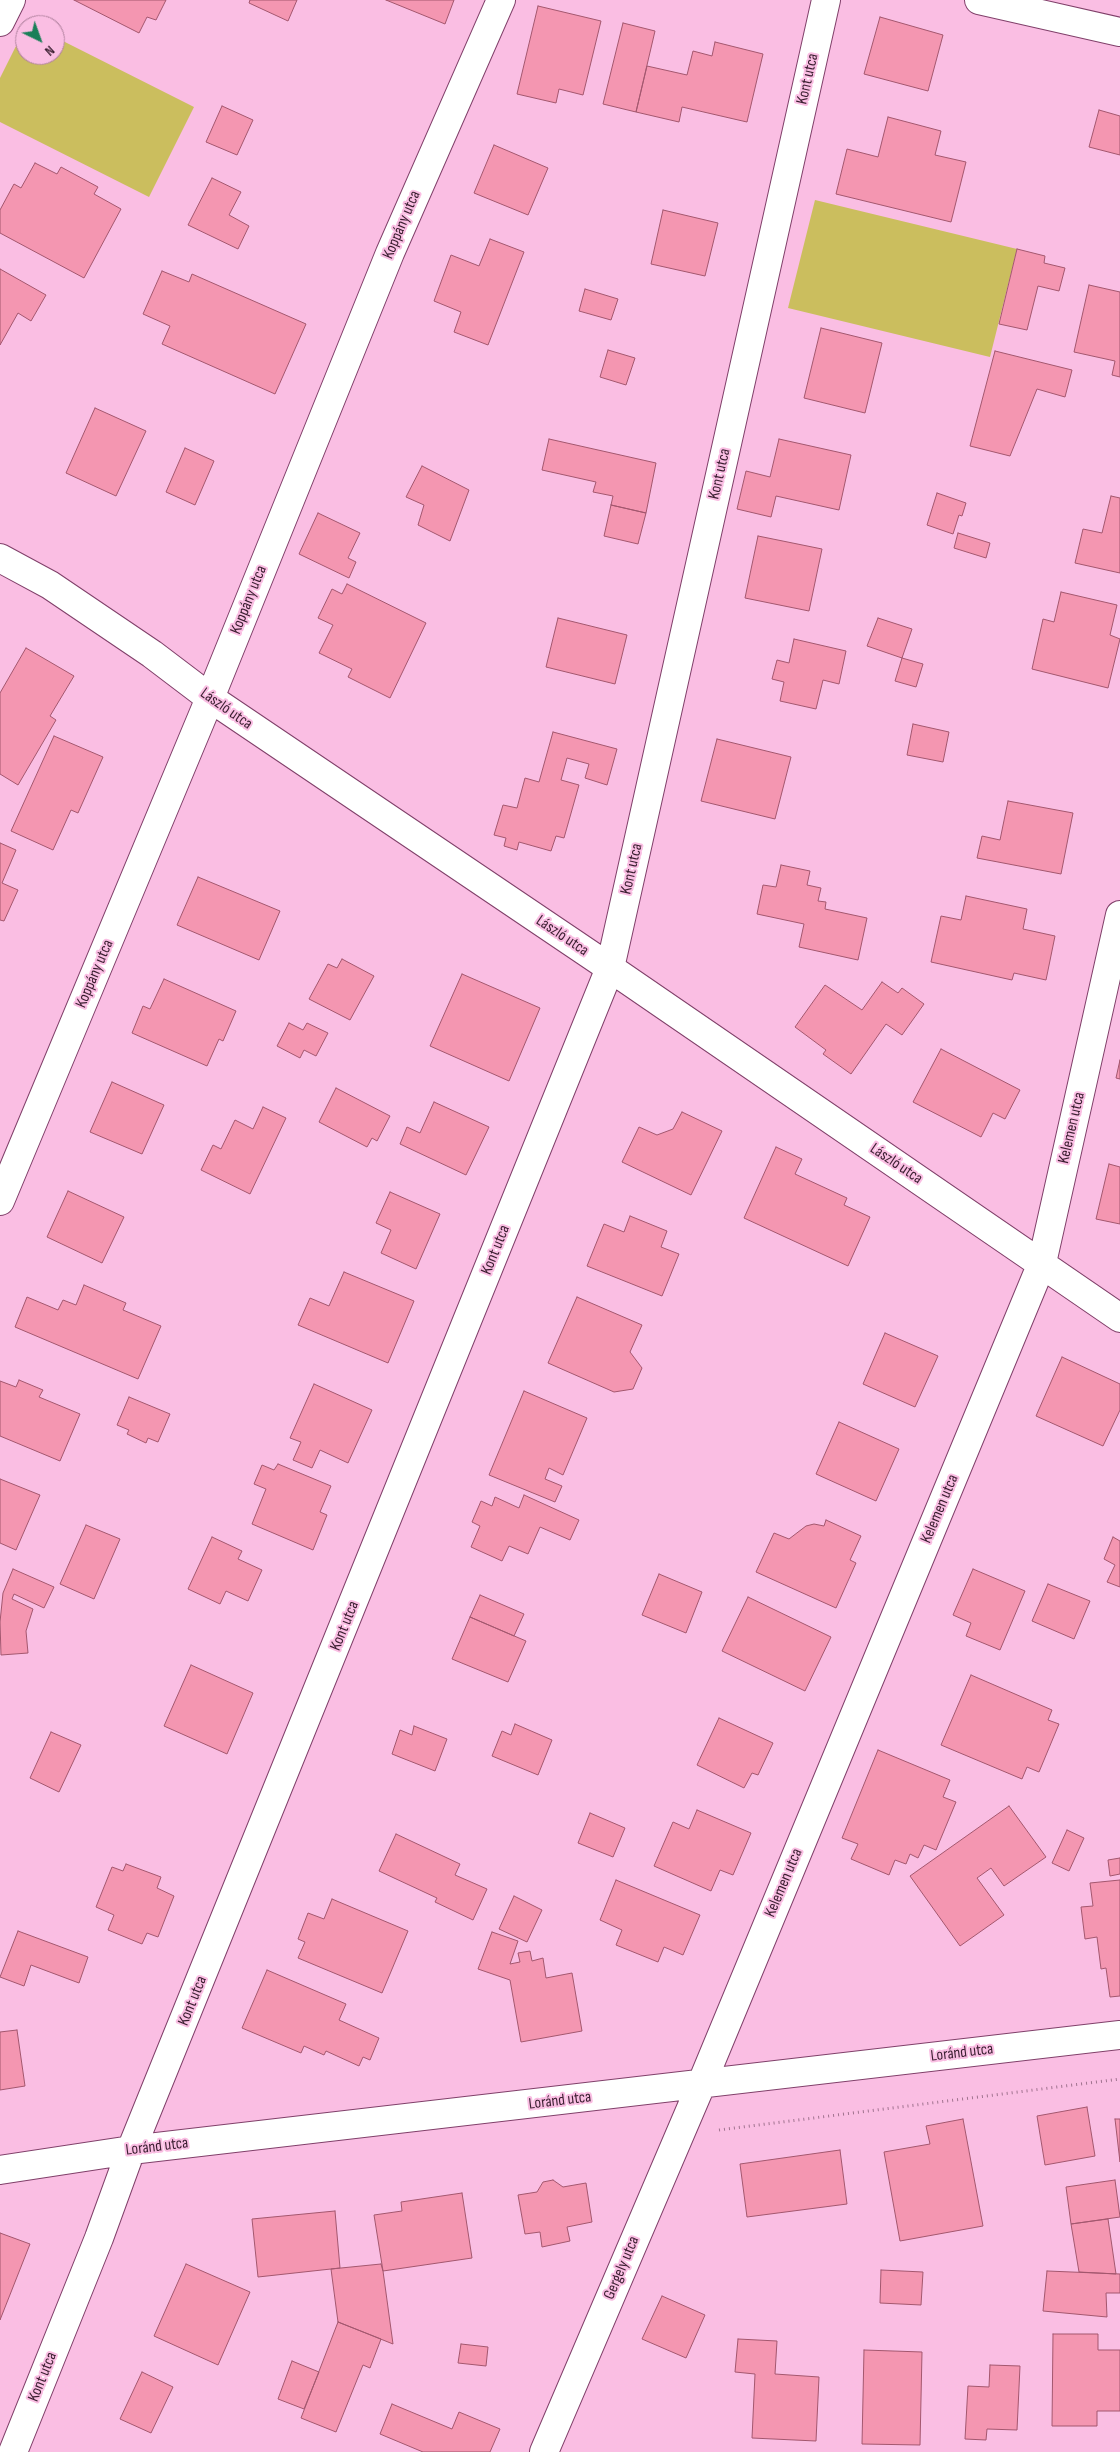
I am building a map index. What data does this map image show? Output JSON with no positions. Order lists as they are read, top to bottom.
{
  "streets": {
    "street": [
      "Kont utca",
      "Koppány utca",
      "László utca",
      "Kelemen utca",
      "Loránd utca",
      "Gergely utca"
    ]
  },
  "crossings": [
    ["Kont utca", "László utca"],
    ["Kont utca", "Loránd utca"],
    ["Koppány utca", "László utca"],
    ["László utca", "Kelemen utca"],
    ["Kelemen utca", "Loránd utca"],
    ["Kelemen utca", "Gergely utca"],
    ["Loránd utca", "Gergely utca"]
  ],
  "north": "bottom right"
}
